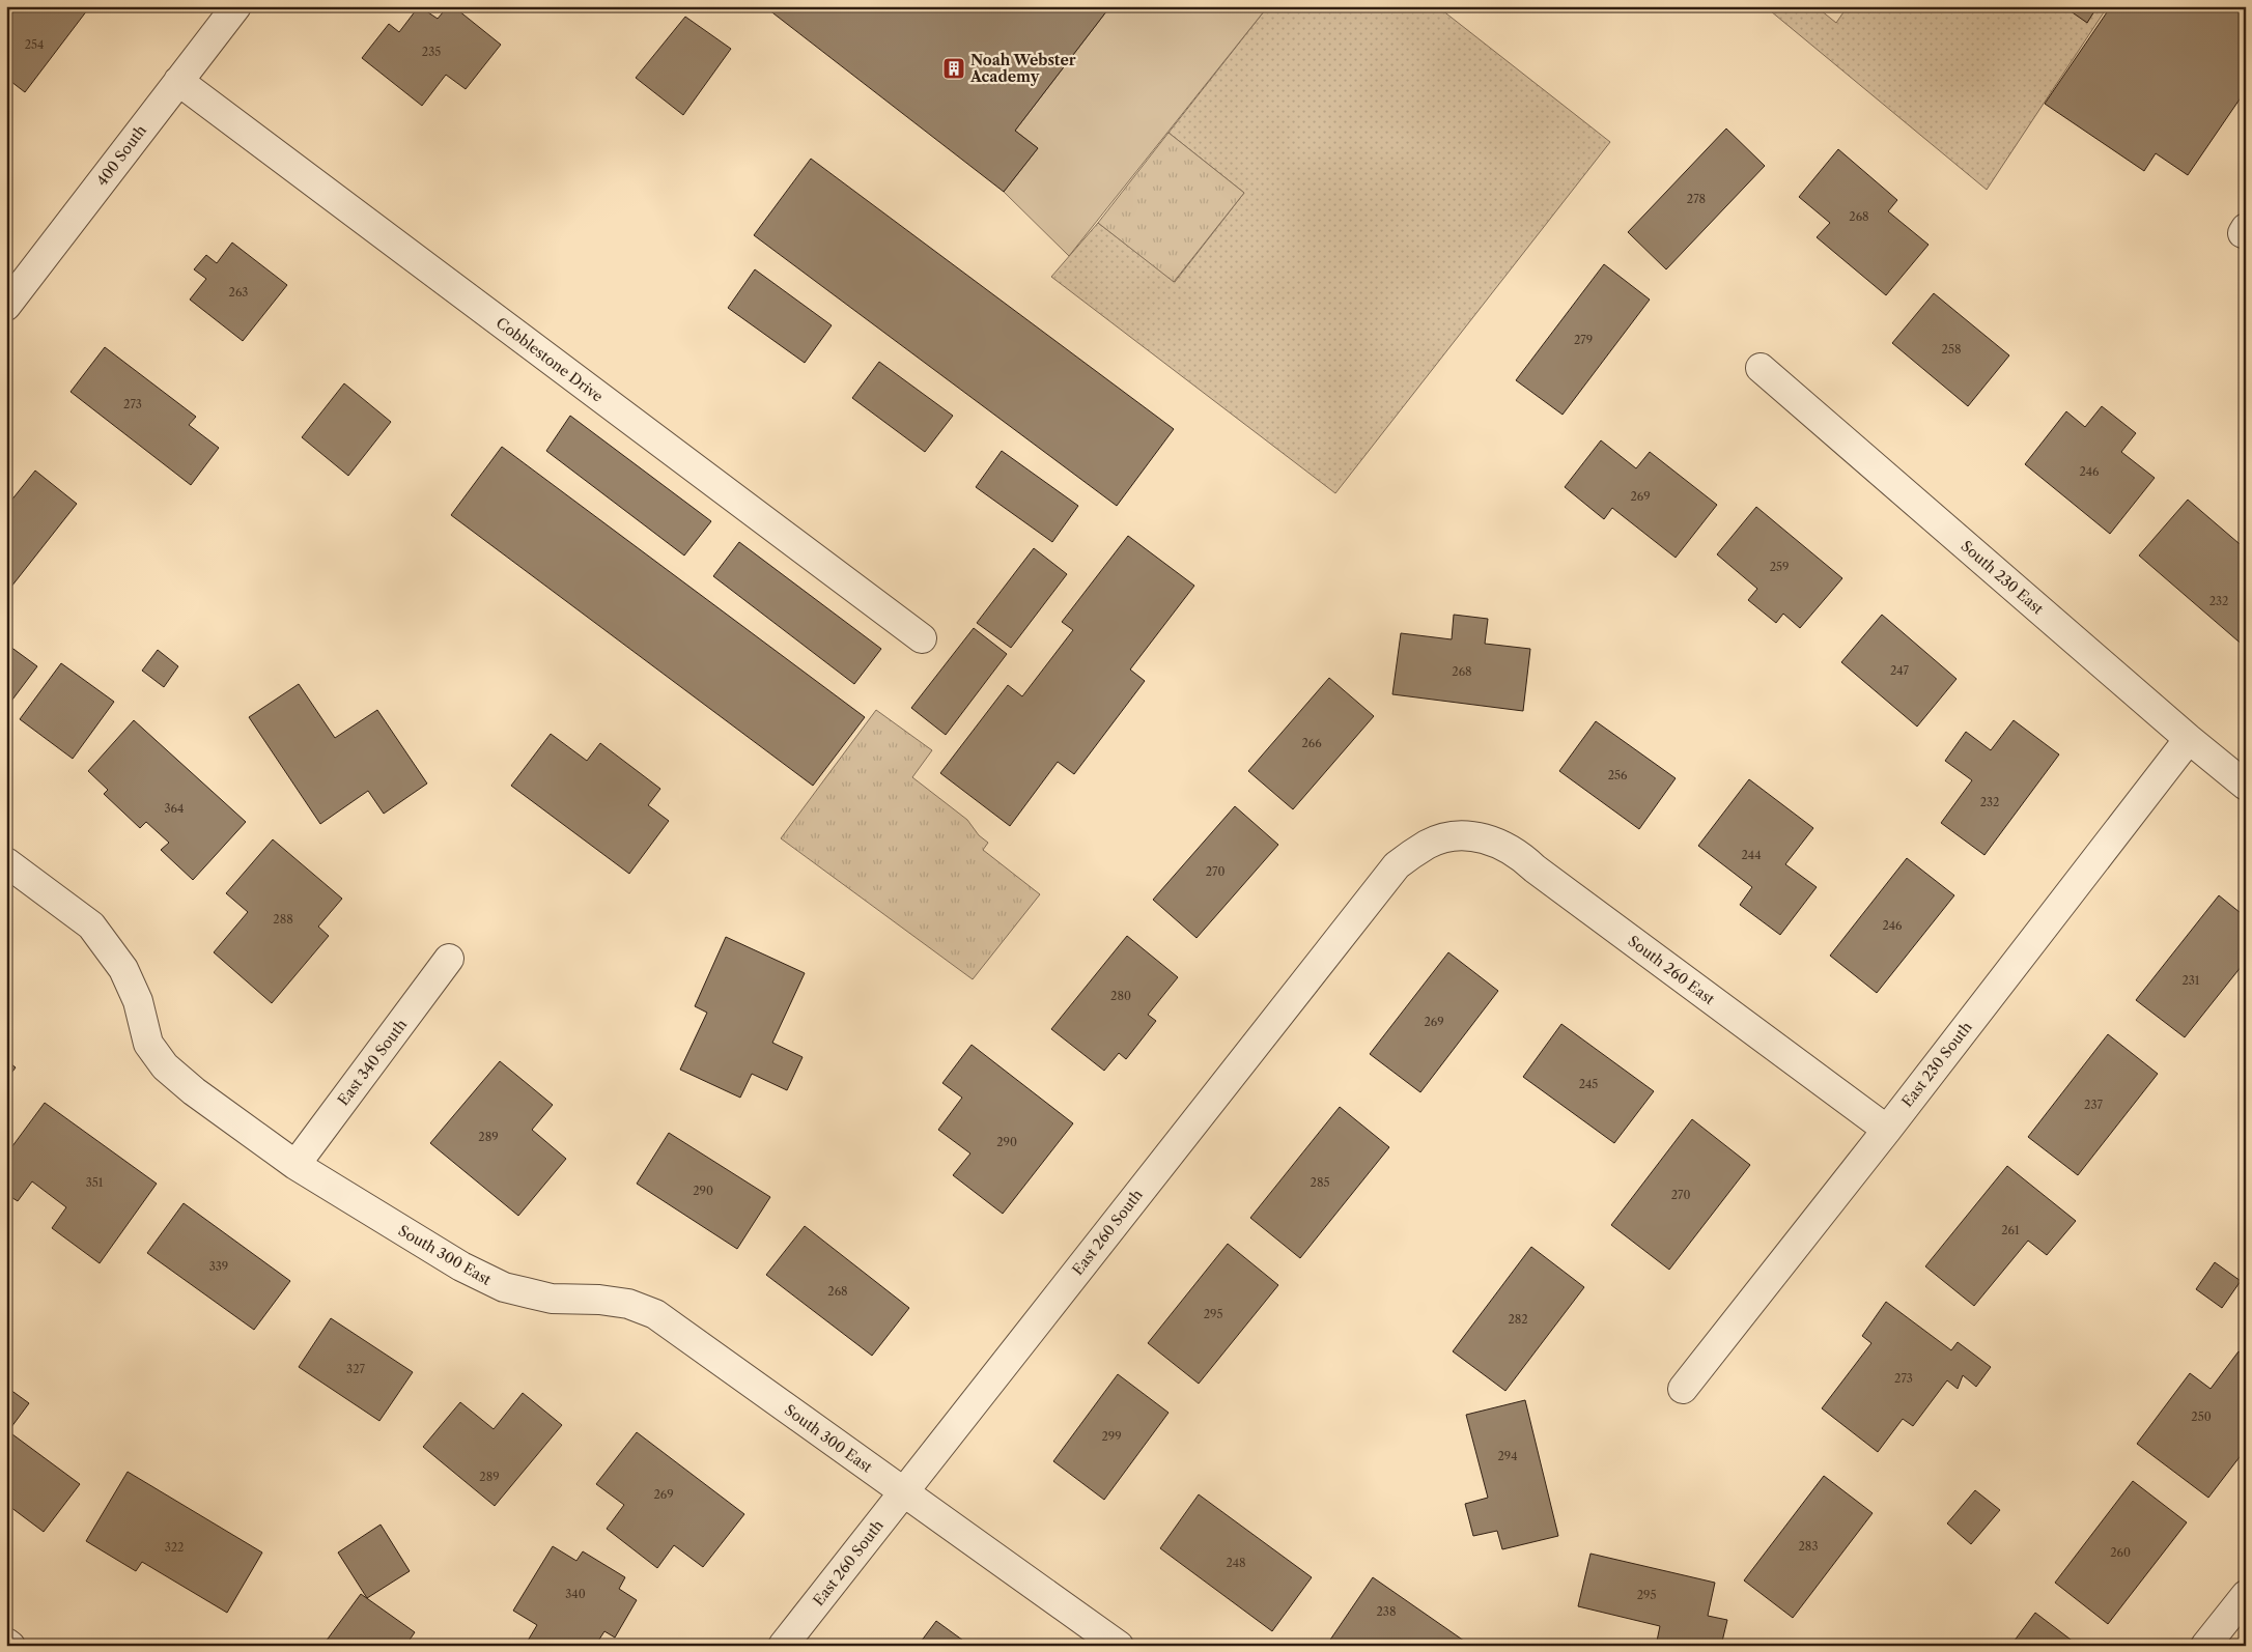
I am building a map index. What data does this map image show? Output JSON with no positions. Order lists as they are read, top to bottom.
{
  "streets": {
    "street": [
      "400 South",
      "Cobblestone Drive",
      "South 230 East",
      "South 260 East",
      "East 340 South",
      "East 230 South",
      "East 260 South",
      "South 300 East"
    ]
  },
  "crossings": [
    ["400 South", "Cobblestone Drive"],
    ["South 230 East", "East 230 South"],
    ["South 260 East", "East 230 South"],
    ["South 260 East", "East 260 South"],
    ["East 340 South", "South 300 East"],
    ["East 260 South", "South 300 East"]
  ],
  "places": {
    "building": ["Noah Webster Academy"]
  },
  "house_numbers": [
    "254",
    "235",
    "278",
    "268",
    "263",
    "279",
    "258",
    "273",
    "246",
    "269",
    "259",
    "232",
    "247",
    "268",
    "266",
    "256",
    "232",
    "364",
    "244",
    "270",
    "288",
    "246",
    "231",
    "280",
    "269",
    "245",
    "237",
    "289",
    "290",
    "351",
    "285",
    "290",
    "270",
    "261",
    "339",
    "268",
    "295",
    "282",
    "327",
    "273",
    "250",
    "299",
    "294",
    "289",
    "269",
    "283",
    "322",
    "260",
    "248",
    "340",
    "295",
    "238"
  ]
}
